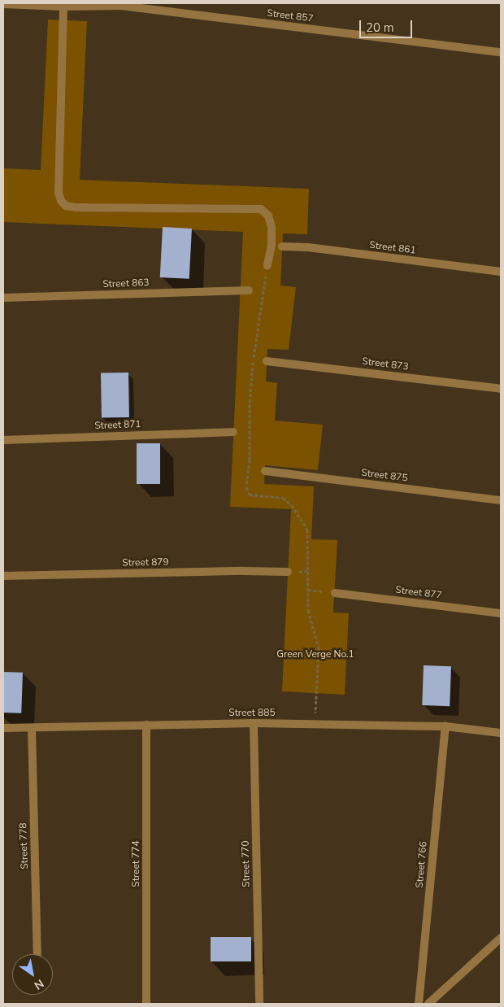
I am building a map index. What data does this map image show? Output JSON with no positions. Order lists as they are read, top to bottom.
{
  "streets": {
    "street": [
      "Street 857",
      "Street 861",
      "Street 863",
      "Street 873",
      "Street 871",
      "Street 875",
      "Street 879",
      "Street 877",
      "Street 885",
      "Street 778",
      "Street 774",
      "Street 770",
      "Street 766"
    ]
  },
  "crossings": [
    ["Street 885", "Street 778"],
    ["Street 885", "Street 774"],
    ["Street 885", "Street 770"],
    ["Street 885", "Street 766"]
  ],
  "parks": ["Green Verge No.1"],
  "scale_bar": "20 m",
  "north": "bottom right"
}
